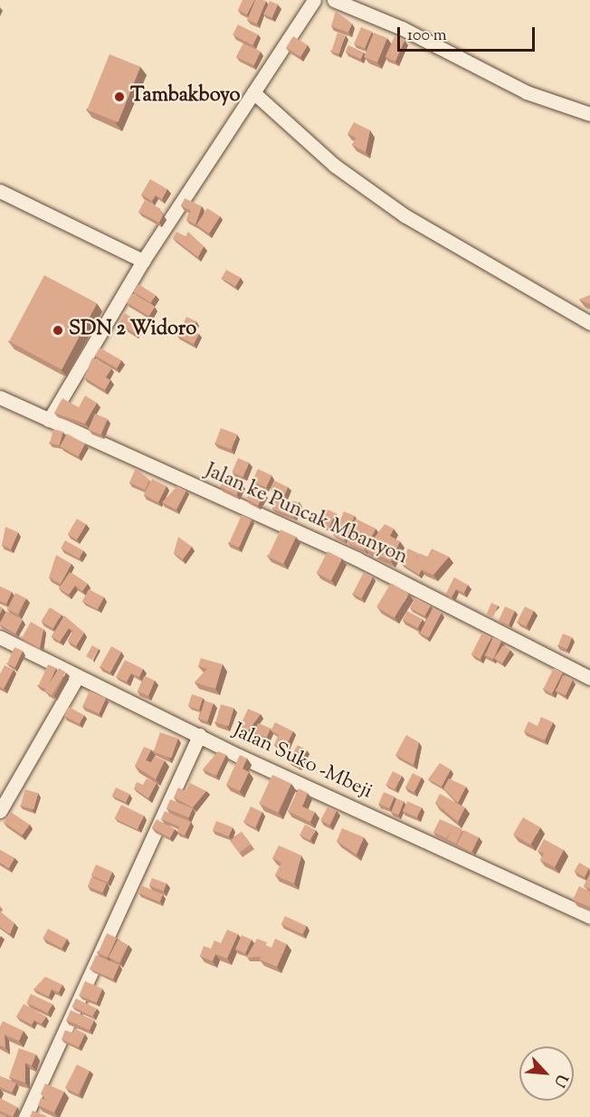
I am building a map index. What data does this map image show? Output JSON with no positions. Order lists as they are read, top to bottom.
{
  "streets": {
    "street": ["Jalan ke Puncak Mbanyon", "Jalan Suko -Mbeji"]
  },
  "places": ["Tambakboyo", "SDN 2 Widoro"],
  "scale_bar": "100 m",
  "north": "bottom right"
}
